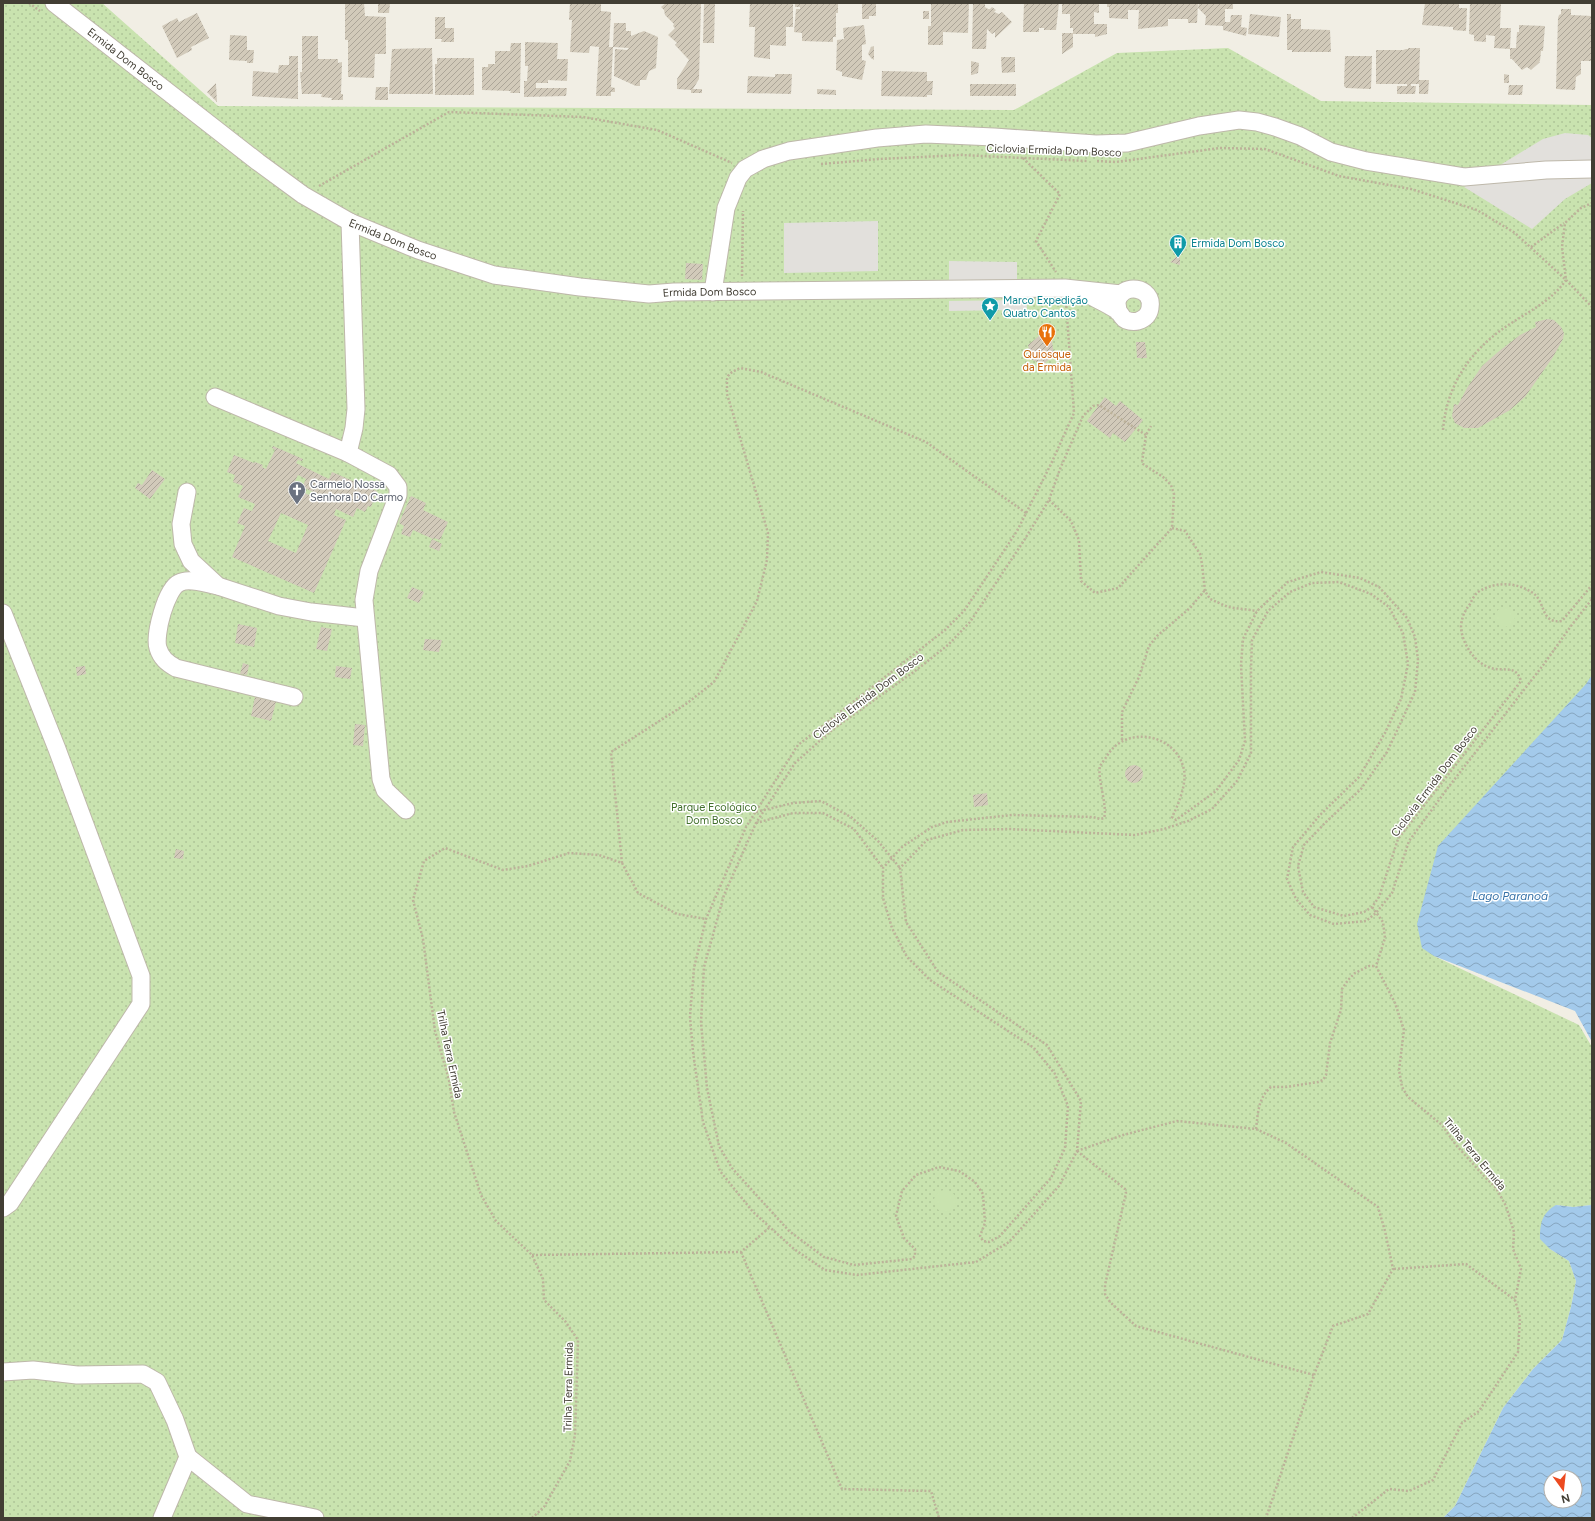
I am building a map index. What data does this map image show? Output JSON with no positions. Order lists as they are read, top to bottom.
{
  "streets": {
    "street": ["Ermida Dom Bosco"],
    "path": ["Ciclovia Ermida Dom Bosco", "Trilha Terra Ermida"]
  },
  "water": ["Lago Paranoá"],
  "parks": ["Parque Ecológico Dom Bosco"],
  "places": {
    "building": ["Ermida Dom Bosco"],
    "place": ["Marco Expedição Quatro Cantos"],
    "restaurant": ["Quiosque da Ermida"],
    "church": ["Carmelo Nossa Senhora Do Carmo"]
  },
  "north": "bottom"
}
